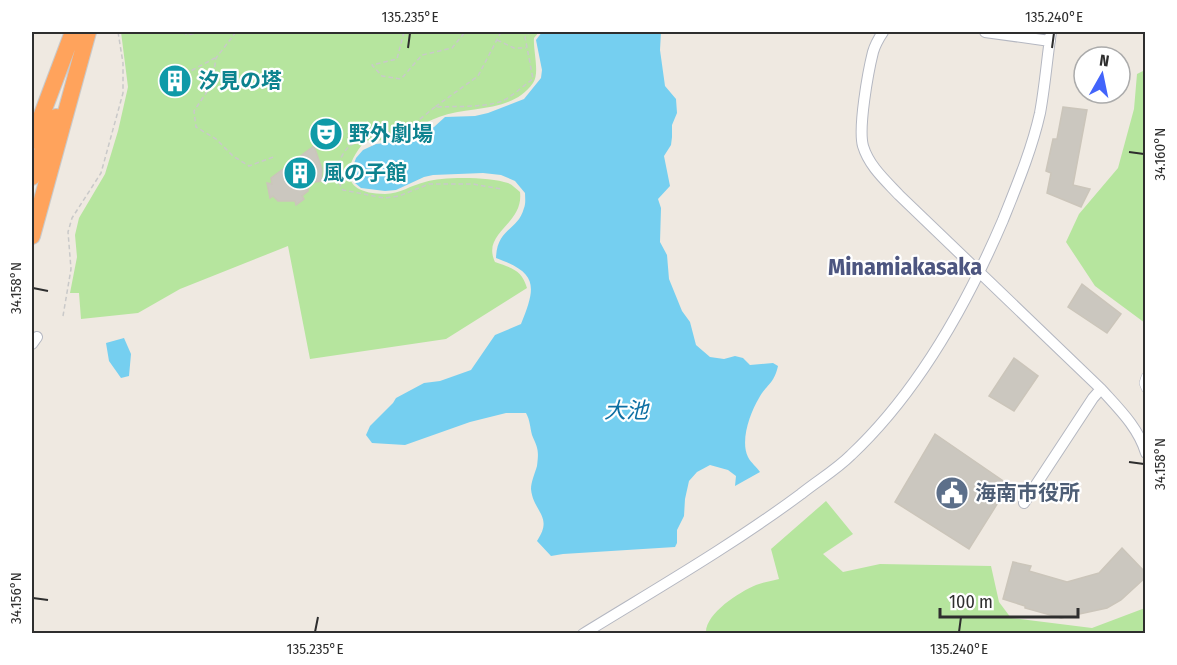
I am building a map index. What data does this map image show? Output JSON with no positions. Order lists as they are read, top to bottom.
{
  "districts": ["Minamiakasaka"],
  "water": ["大池"],
  "places": {
    "building": ["汐見の塔", "風の子館"],
    "theatre": ["野外劇場"],
    "public building": ["海南市役所"]
  },
  "scale_bar": "100 m",
  "north": "top",
  "coordinates": [
    "135.235°E",
    "135.240°E",
    "34.160°N",
    "34.158°N",
    "34.156°N"
  ]
}
